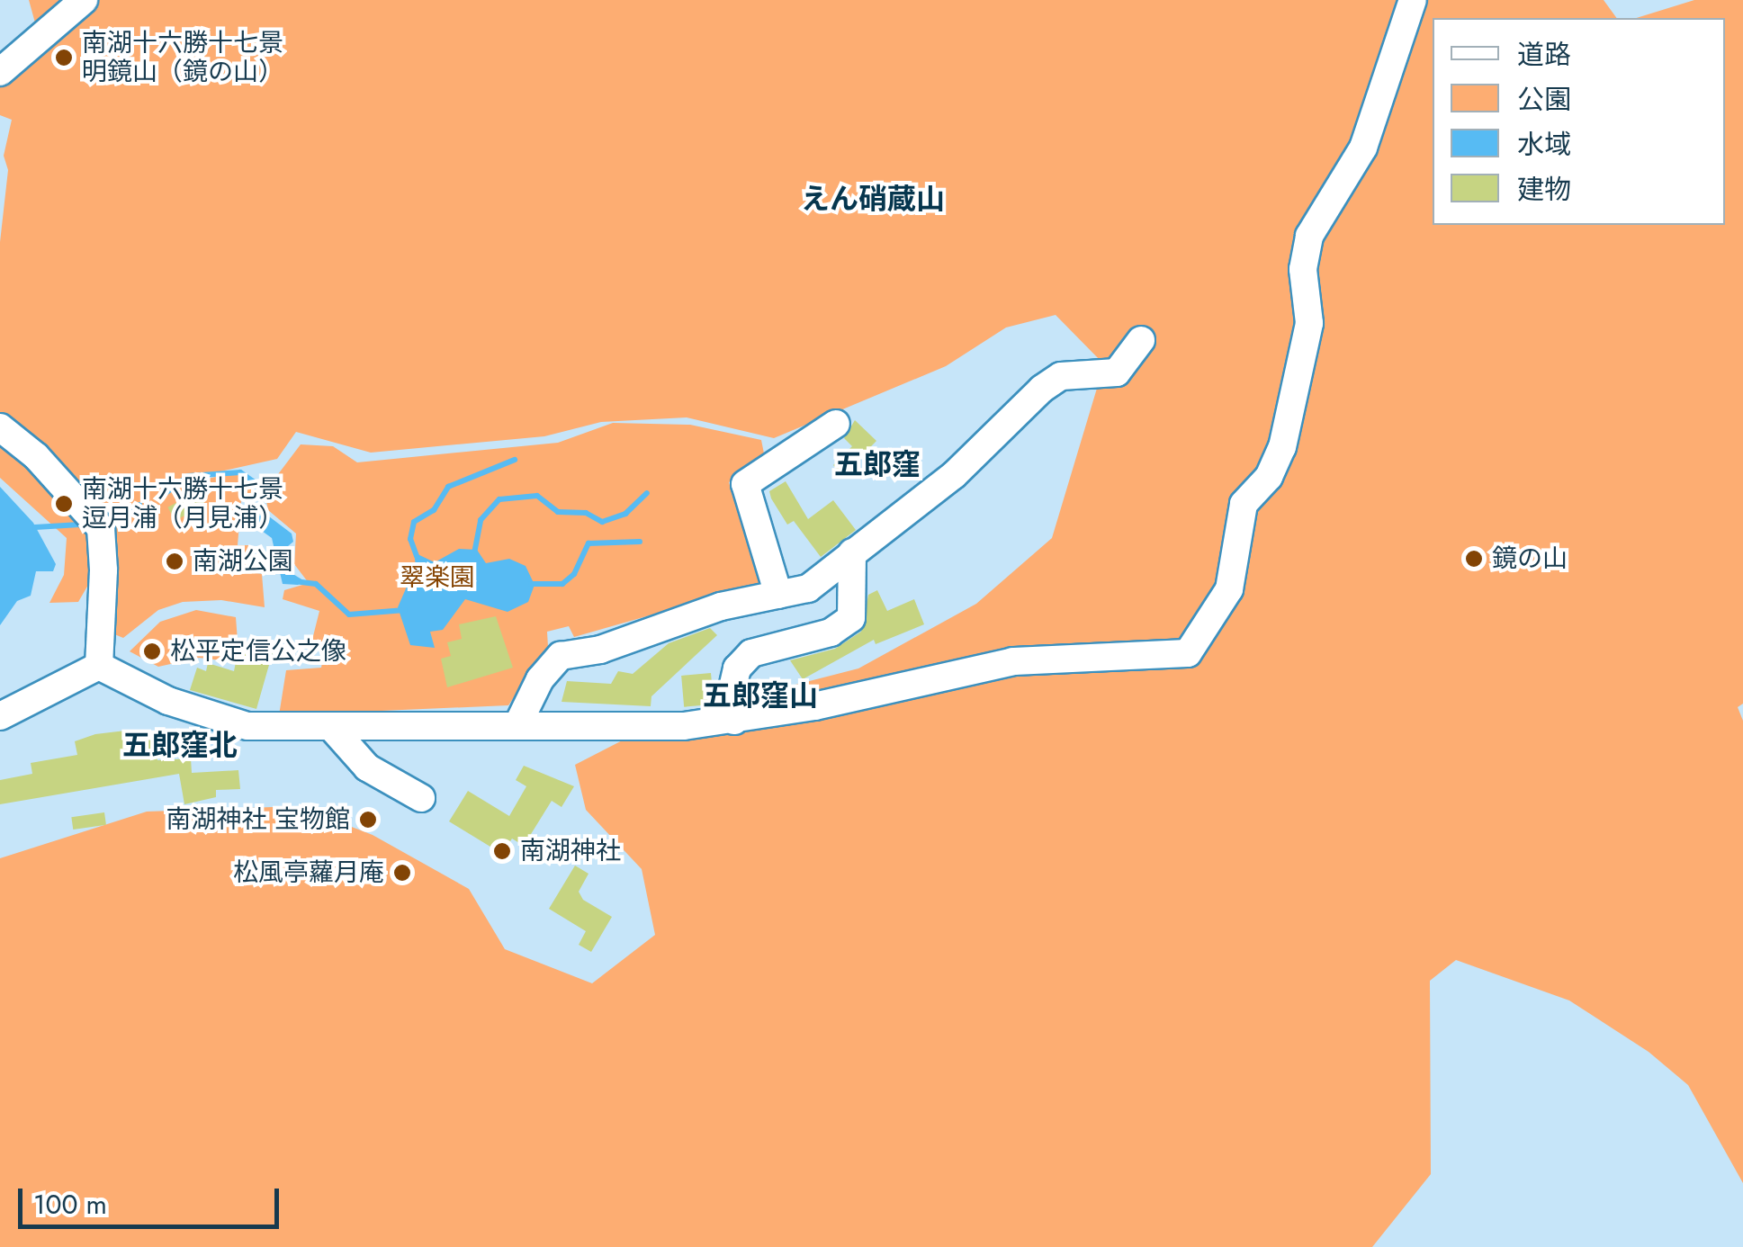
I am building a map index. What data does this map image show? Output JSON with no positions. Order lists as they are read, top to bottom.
{
  "districts": [
    "えん硝蔵山",
    "五郎窪",
    "五郎窪山",
    "五郎窪北"
  ],
  "parks": ["翠楽園"],
  "places": [
    "南湖十六勝十七景 明鏡山（鏡の山）",
    "南湖十六勝十七景 逗月浦（月見浦）",
    "鏡の山",
    "南湖公園",
    "松平定信公之像",
    "南湖神社 宝物館",
    "南湖神社",
    "松風亭蘿月庵"
  ],
  "legend": [
    "道路",
    "公園",
    "水域",
    "建物"
  ],
  "scale_bar": "100 m"
}
